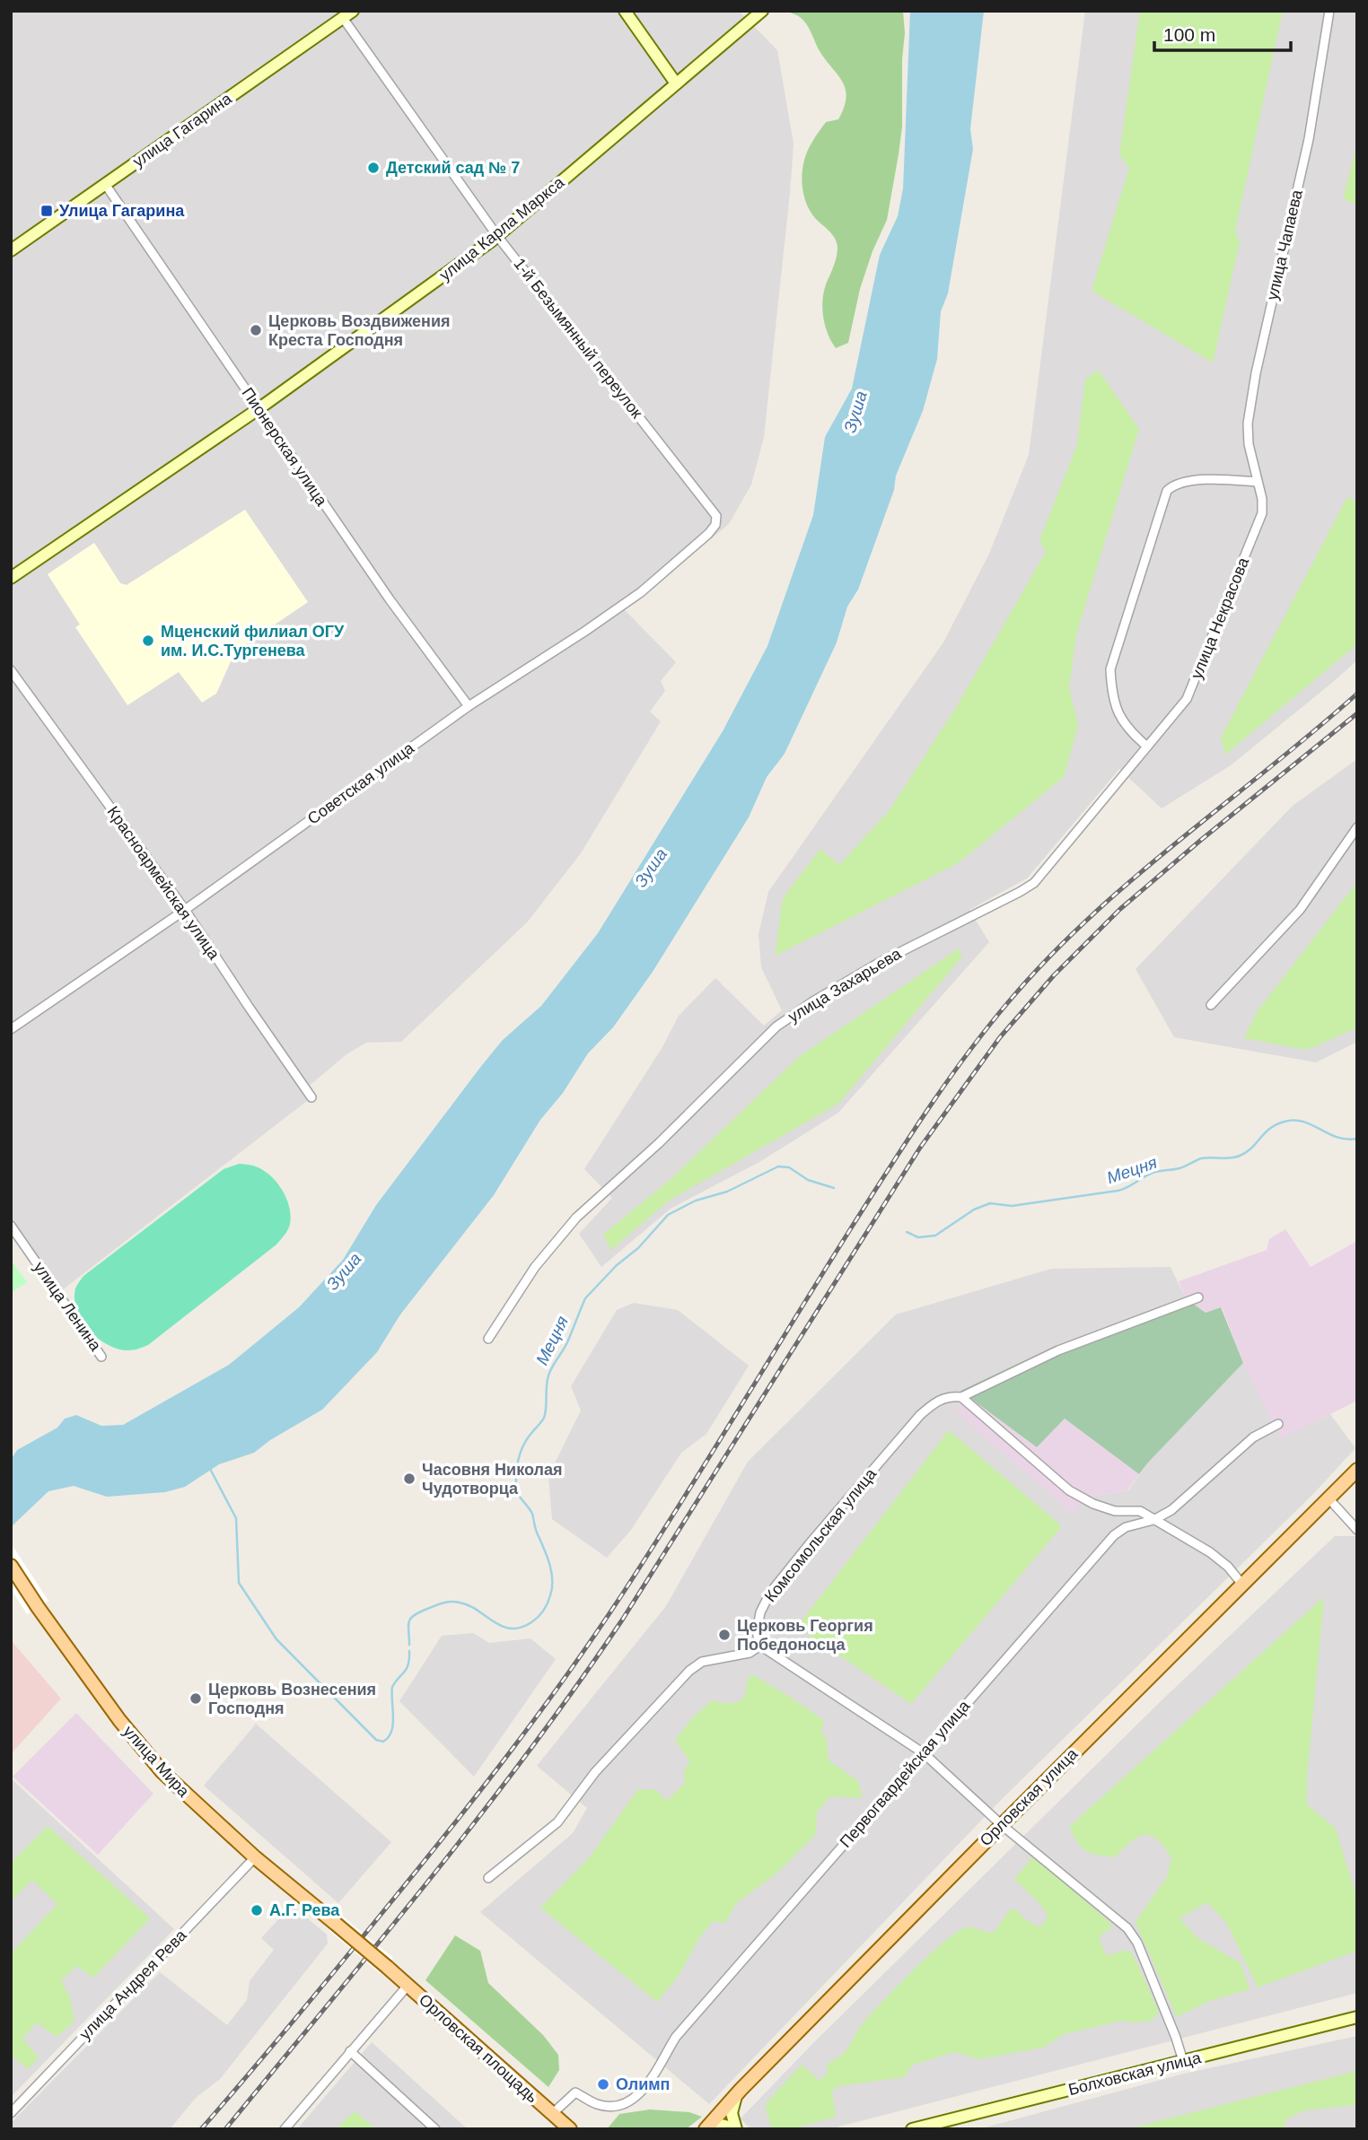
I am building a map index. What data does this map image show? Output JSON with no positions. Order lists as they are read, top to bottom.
{
  "streets": {
    "main road": [
      "улица Гагарина",
      "улица Карла Маркса",
      "улица Мира",
      "Орловская улица",
      "Орловская площадь",
      "Болховская улица"
    ],
    "street": [
      "улица Чапаева",
      "1-й Безымянный переулок",
      "Пионерская улица",
      "улица Некрасова",
      "Советская улица",
      "Красноармейская улица",
      "улица Захарьева",
      "улица Ленина",
      "Комсомольская улица",
      "Первогвардейская улица",
      "улица Андрея Рева"
    ]
  },
  "crossings": [
    ["улица Гагарина", "1-й Безымянный переулок"],
    ["улица Гагарина", "Пионерская улица"],
    ["улица Карла Маркса", "1-й Безымянный переулок"],
    ["улица Карла Маркса", "Пионерская улица"],
    ["улица Чапаева", "улица Некрасова"],
    ["1-й Безымянный переулок", "Советская улица"],
    ["Пионерская улица", "Советская улица"],
    ["улица Некрасова", "улица Захарьева"],
    ["Советская улица", "Красноармейская улица"],
    ["улица Мира", "улица Андрея Рева"],
    ["улица Мира", "Орловская площадь"],
    ["Первогвардейская улица", "Орловская площадь"]
  ],
  "water": ["Зуша", "Мецня"],
  "places": {
    "other": [
      "Детский сад № 7",
      "Церковь Воздвижения Креста Господня",
      "Мценский филиал ОГУ им. И.С.Тургенева",
      "Часовня Николая Чудотворца",
      "Церковь Георгия Победоносца",
      "Церковь Вознесения Господня",
      "А.Г. Рева",
      "Олимп"
    ],
    "transit": ["Улица Гагарина"]
  },
  "scale_bar": "100 m"
}
